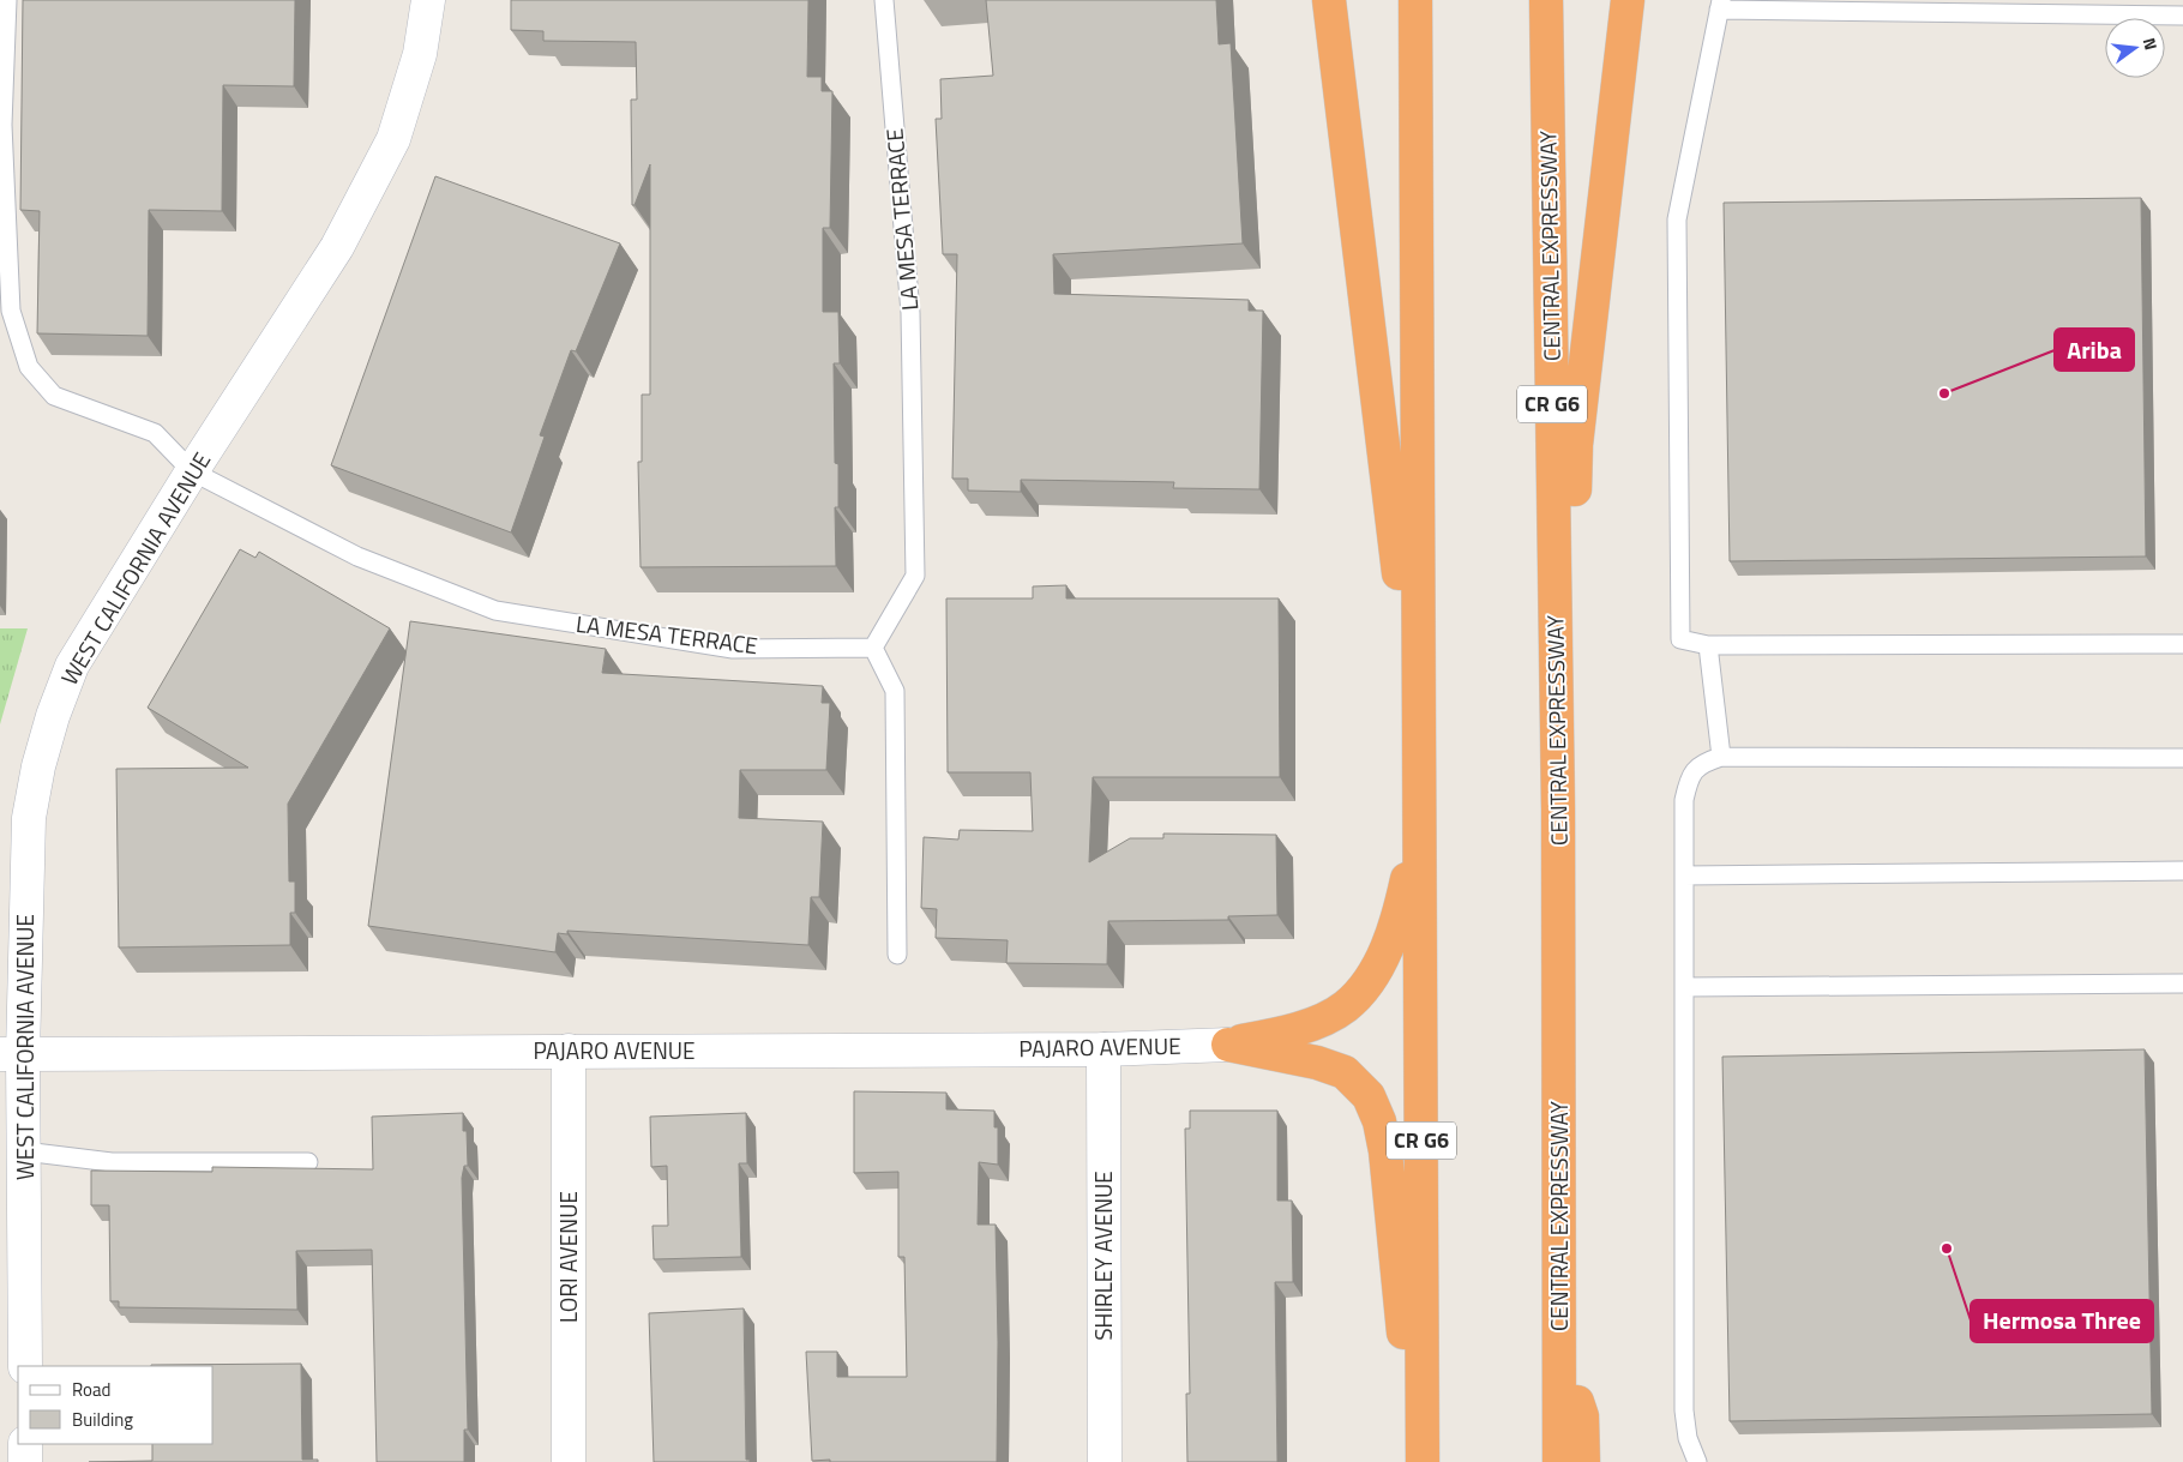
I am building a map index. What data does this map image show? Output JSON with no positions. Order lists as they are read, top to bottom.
{
  "streets": {
    "highway": ["CENTRAL EXPRESSWAY", "CR G6"],
    "street": [
      "WEST CALIFORNIA AVENUE",
      "PAJARO AVENUE",
      "SHIRLEY AVENUE",
      "LORI AVENUE"
    ],
    "lane": ["LA MESA TERRACE"]
  },
  "crossings": [
    ["LA MESA TERRACE", "WEST CALIFORNIA AVENUE"],
    ["WEST CALIFORNIA AVENUE", "PAJARO AVENUE"],
    ["PAJARO AVENUE", "SHIRLEY AVENUE"],
    ["PAJARO AVENUE", "LORI AVENUE"]
  ],
  "places": ["Ariba", "Hermosa Three"],
  "legend": ["Road", "Building"],
  "north": "right"
}
